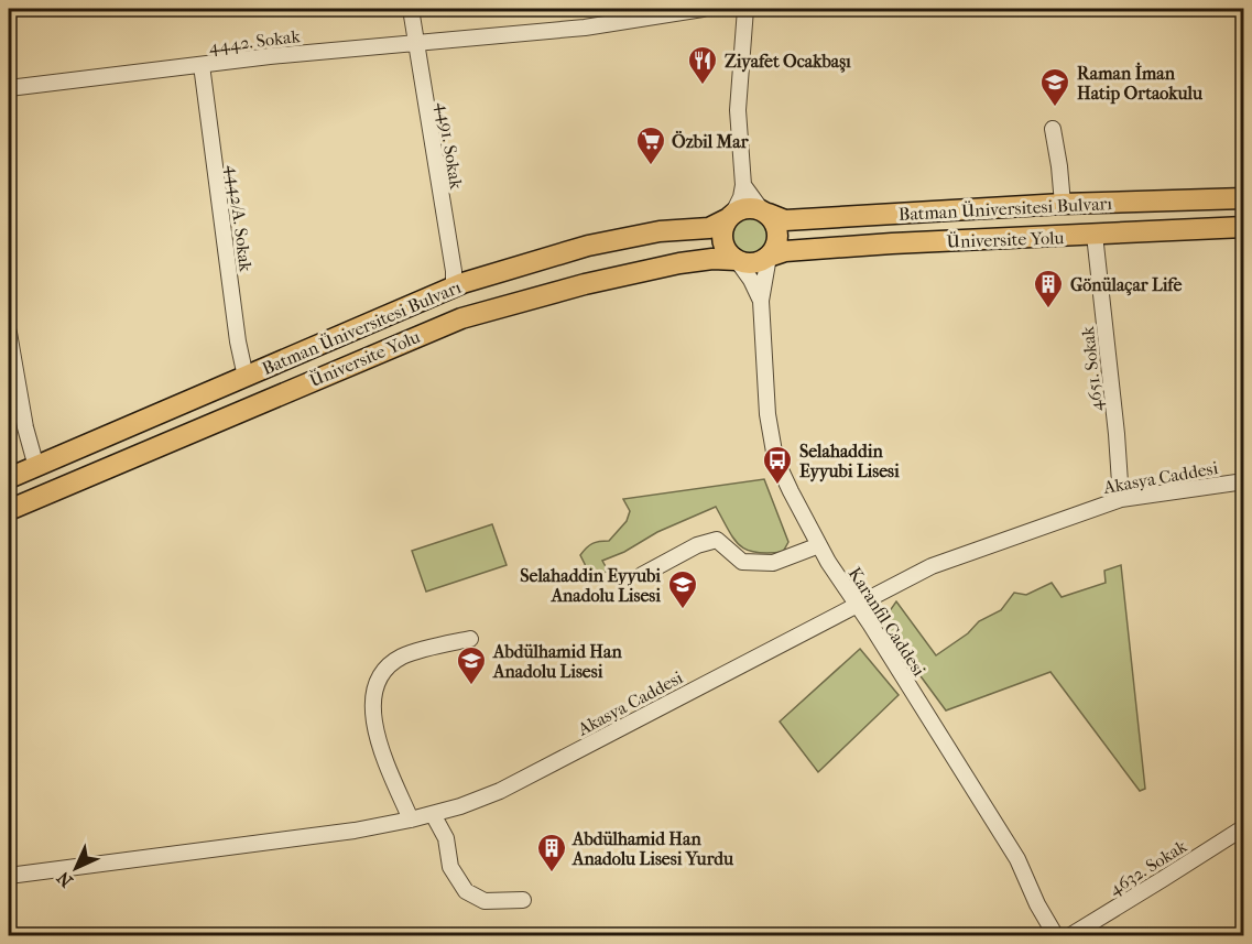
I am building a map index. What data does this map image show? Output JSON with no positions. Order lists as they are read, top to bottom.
{
  "streets": {
    "main road": ["Batman Üniversitesi Bulvarı", "Üniversite Yolu"],
    "street": [
      "4442. Sokak",
      "4491. Sokak",
      "4442/A. Sokak",
      "4651. Sokak",
      "Akasya Caddesi",
      "Karanfil Caddesi",
      "4632. Sokak"
    ]
  },
  "crossings": [
    ["4442. Sokak", "4491. Sokak"],
    ["4442. Sokak", "4442/A. Sokak"],
    ["4491. Sokak", "Batman Üniversitesi Bulvarı"],
    ["Batman Üniversitesi Bulvarı", "4442/A. Sokak"],
    ["Batman Üniversitesi Bulvarı", "Üniversite Yolu"],
    ["Üniversite Yolu", "4651. Sokak"],
    ["4651. Sokak", "Akasya Caddesi"],
    ["Akasya Caddesi", "Karanfil Caddesi"]
  ],
  "places": {
    "restaurant": ["Ziyafet Ocakbaşı"],
    "school or university": ["Raman İman Hatip Ortaokulu", "Selahaddin Eyyubi Anadolu Lisesi", "Abdülhamid Han Anadolu Lisesi"],
    "supermarket": ["Özbil Mar"],
    "building": ["Gönülaçar Life", "Abdülhamid Han Anadolu Lisesi Yurdu"],
    "bus stop": ["Selahaddin Eyyubi Lisesi"]
  },
  "north": "bottom left"
}
